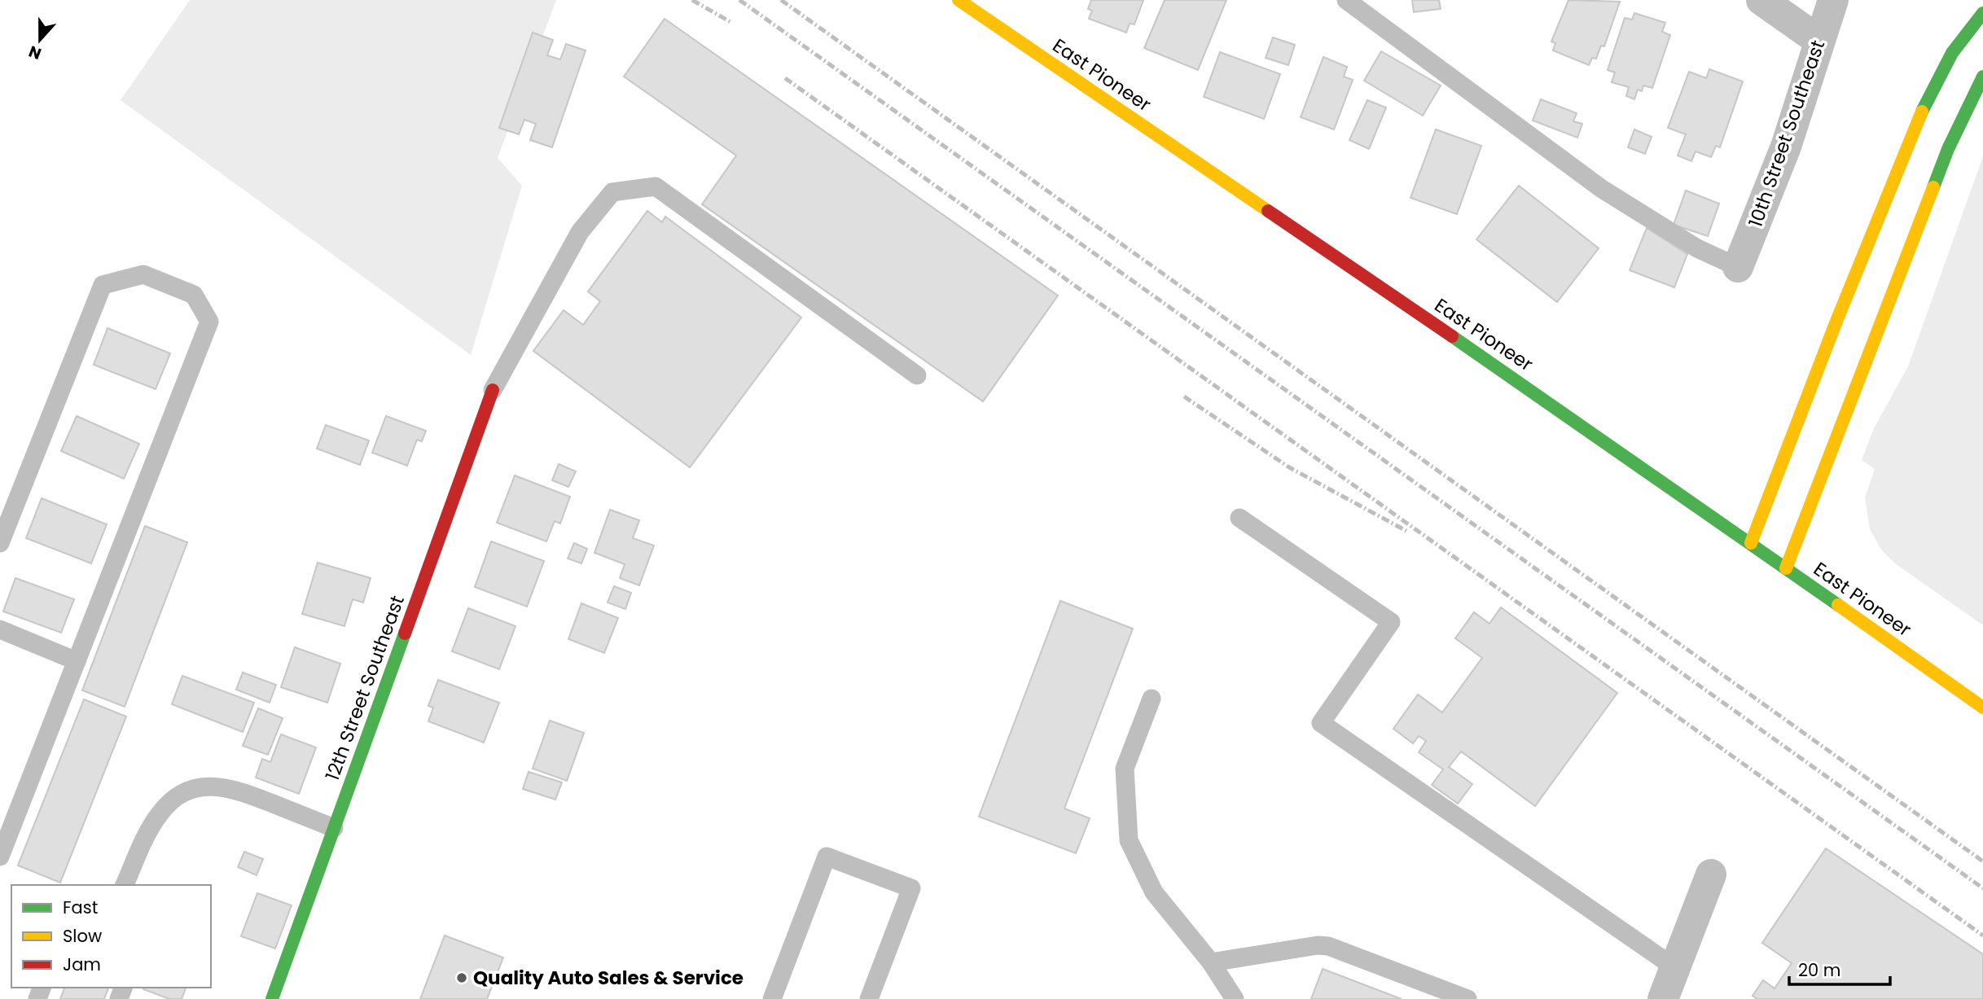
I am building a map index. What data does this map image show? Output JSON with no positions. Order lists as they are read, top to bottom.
{
  "streets": {
    "main road": ["East Pioneer", "12th Street Southeast"],
    "street": ["10th Street Southeast"]
  },
  "places": ["Quality Auto Sales & Service"],
  "legend": ["Fast", "Slow", "Jam"],
  "scale_bar": "20 m",
  "north": "bottom"
}
